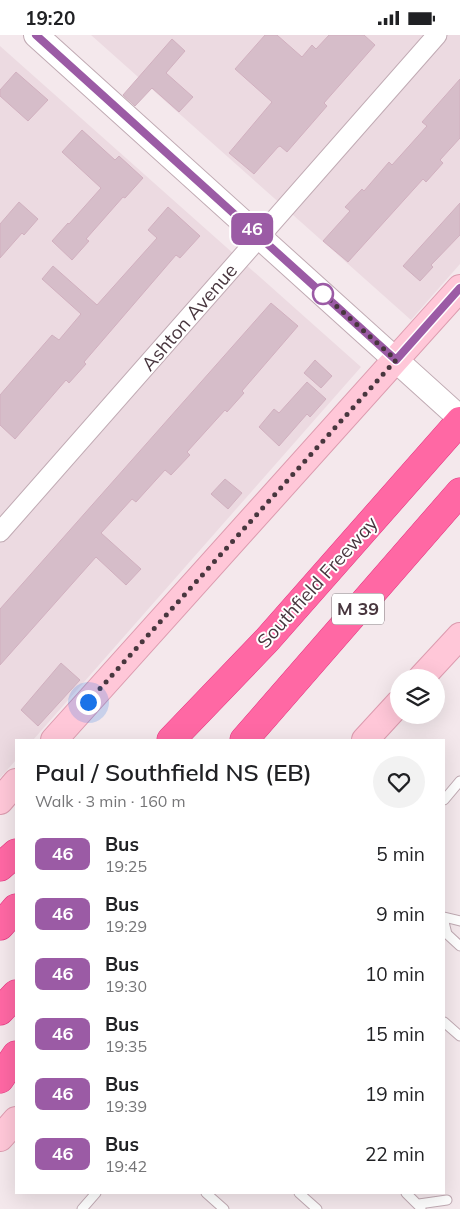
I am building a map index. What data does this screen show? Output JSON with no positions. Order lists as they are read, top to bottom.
{
  "streets": {
    "highway": ["Southfield Freeway", "M 39"],
    "street": ["Ashton Avenue"]
  },
  "lines": ["bus line 46"],
  "page": {
    "status": "19:20",
    "on_map": "46",
    "heading": ["Paul / Southfield NS (EB)", "Walk · 3 min · 160 m"],
    "list": [
      {
        "mark": "46",
        "name": "Bus",
        "note": "19:25",
        "value": "5 min"
      },
      {
        "mark": "46",
        "name": "Bus",
        "note": "19:29",
        "value": "9 min"
      },
      {
        "mark": "46",
        "name": "Bus",
        "note": "19:30",
        "value": "10 min"
      },
      {
        "mark": "46",
        "name": "Bus",
        "note": "19:35",
        "value": "15 min"
      },
      {
        "mark": "46",
        "name": "Bus",
        "note": "19:39",
        "value": "19 min"
      },
      {
        "mark": "46",
        "name": "Bus",
        "note": "19:42",
        "value": "22 min"
      }
    ]
  }
}
